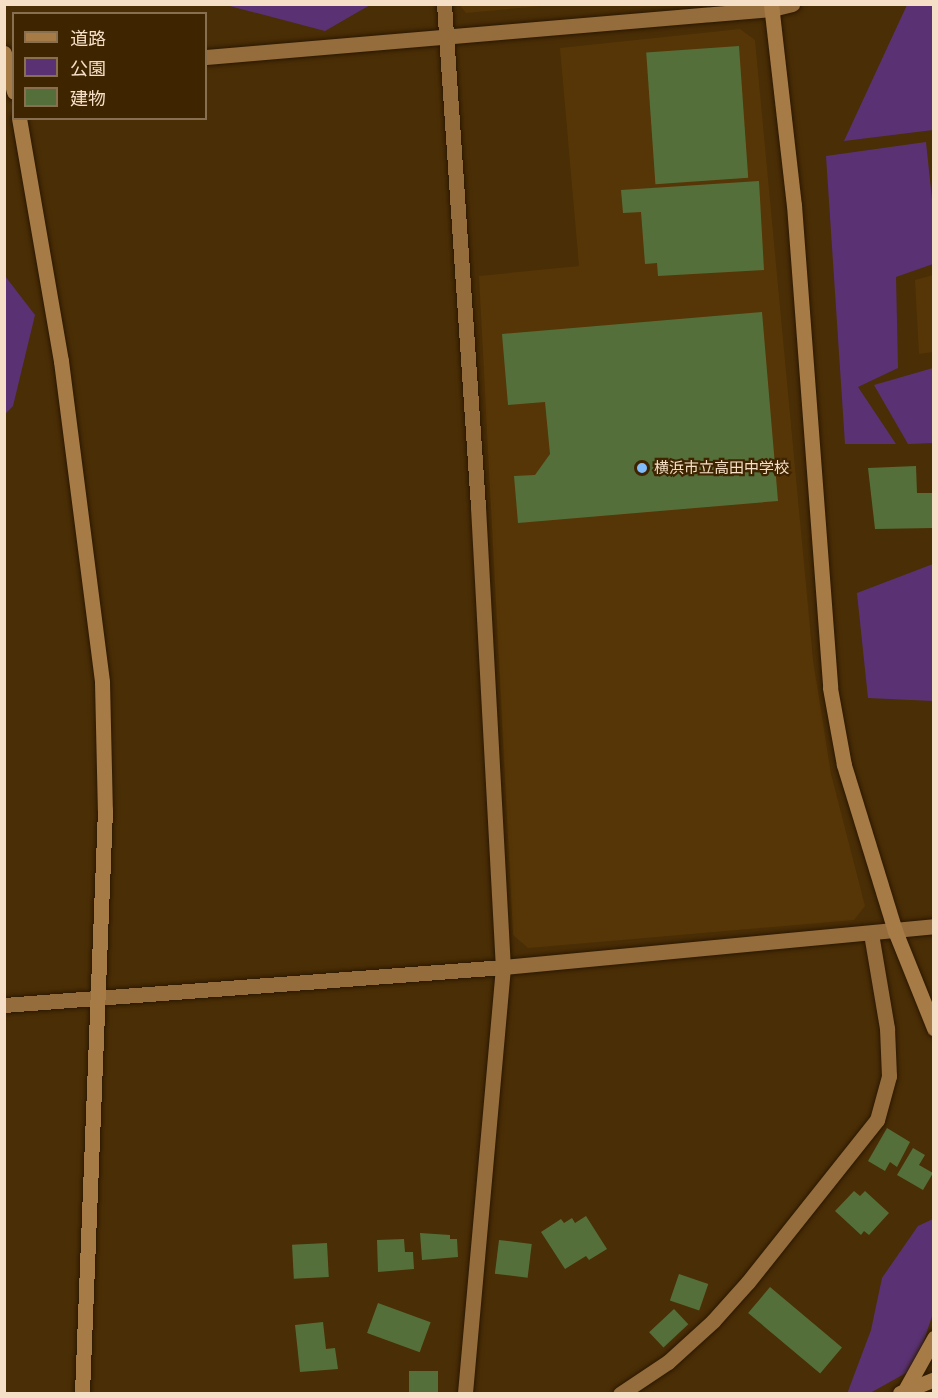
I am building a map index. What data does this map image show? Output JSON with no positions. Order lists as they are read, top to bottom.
{
  "places": ["横浜市立高田中学校"],
  "legend": ["道路", "公園", "建物"]
}
